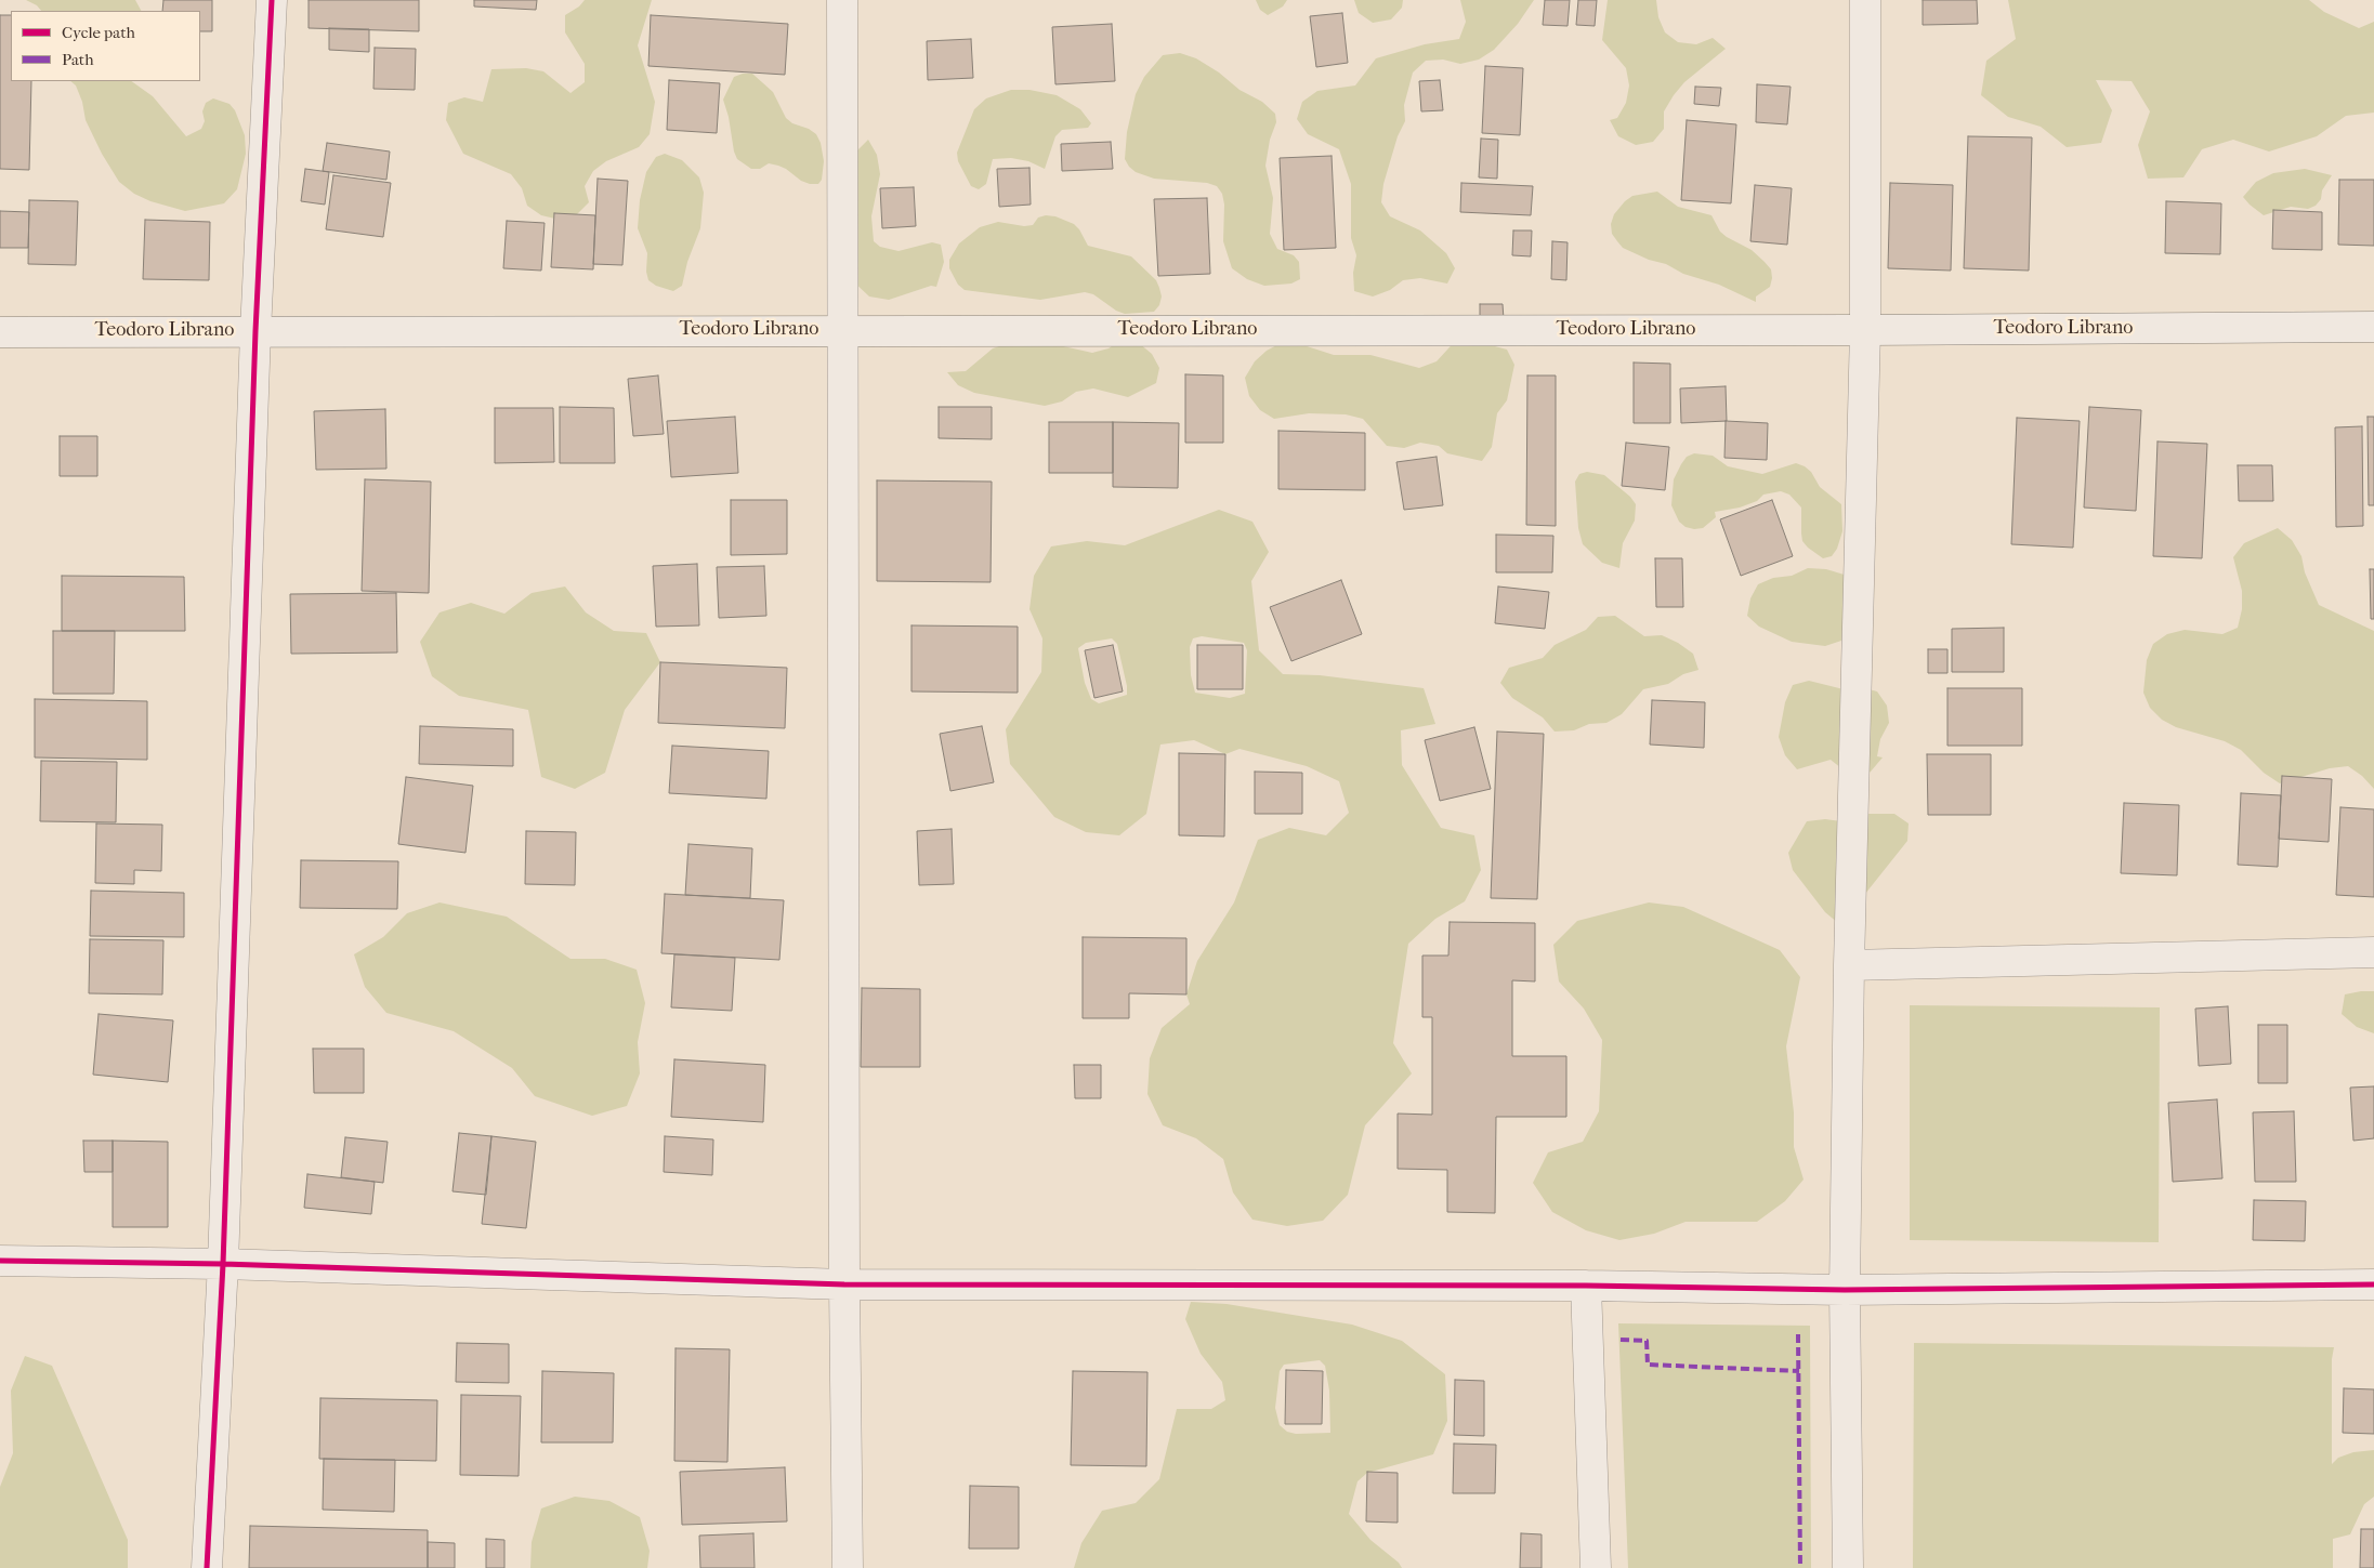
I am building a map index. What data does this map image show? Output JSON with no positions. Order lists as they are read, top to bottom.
{
  "streets": {
    "street": ["Teodoro Librano"]
  },
  "legend": ["Cycle path", "Path"]
}
